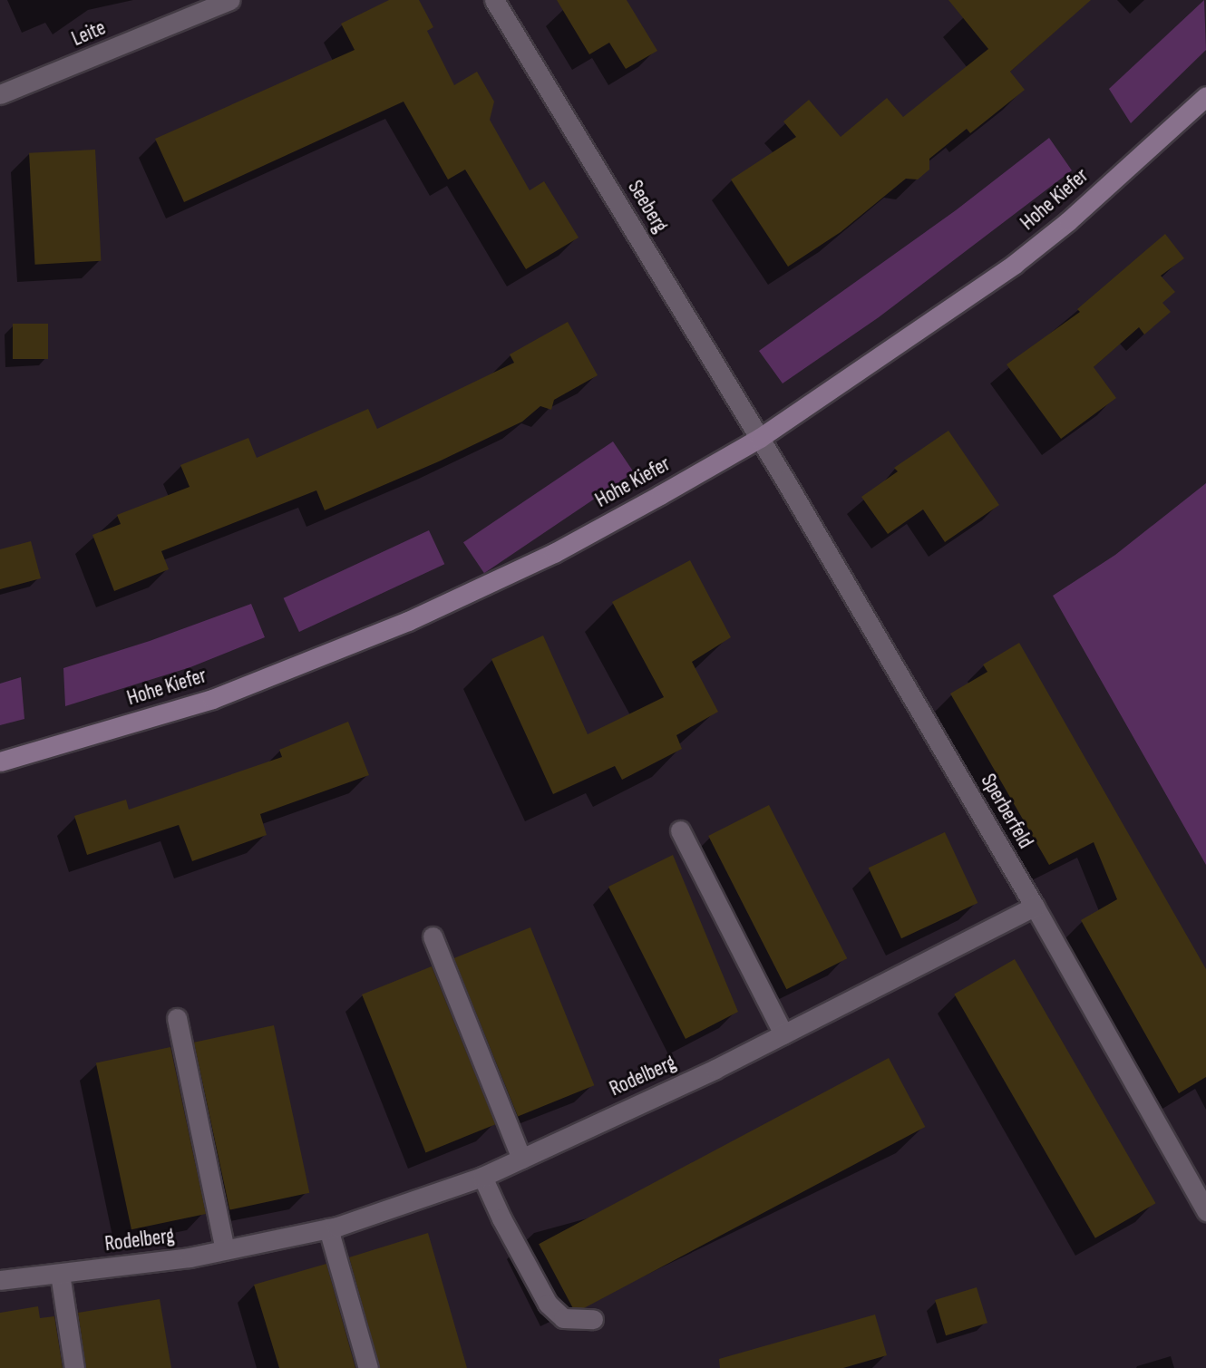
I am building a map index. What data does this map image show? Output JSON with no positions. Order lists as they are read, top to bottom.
{
  "streets": {
    "street": [
      "Leite",
      "Hohe Kiefer",
      "Seeberg",
      "Sperberfeld",
      "Rodelberg"
    ]
  },
  "crossings": [
    ["Hohe Kiefer", "Seeberg"],
    ["Hohe Kiefer", "Sperberfeld"],
    ["Seeberg", "Sperberfeld"],
    ["Sperberfeld", "Rodelberg"]
  ]
}
